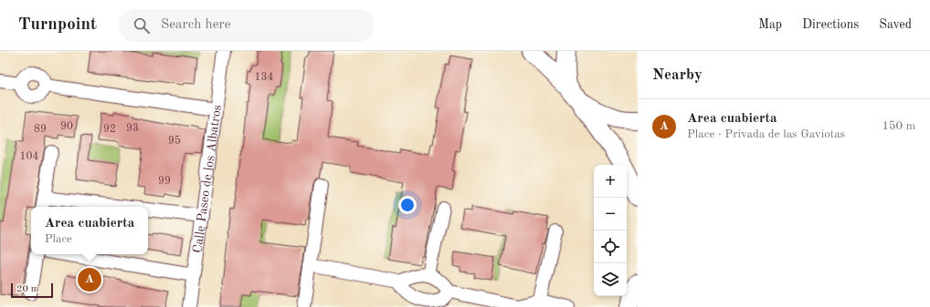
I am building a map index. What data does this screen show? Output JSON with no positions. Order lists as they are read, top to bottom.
{
  "streets": {
    "street": ["Calle Paseo de los Albatros"]
  },
  "house_numbers": [
    "134",
    "90",
    "93",
    "89",
    "92",
    "95",
    "104",
    "99"
  ],
  "scale_bar": "20 m",
  "page": {
    "header": "Turnpoint",
    "search": "Search here",
    "nav": ["Map", "Directions", "Saved"],
    "heading": "Nearby",
    "list": [
      {
        "mark": "A",
        "name": "Area cuabierta",
        "note": "Place · Privada de las Gaviotas",
        "value": "150 m"
      }
    ],
    "map_buttons": ["+", "−"],
    "popup": ["Area cuabierta", "Place"],
    "pins": "A",
    "scale": "20 m"
  }
}
